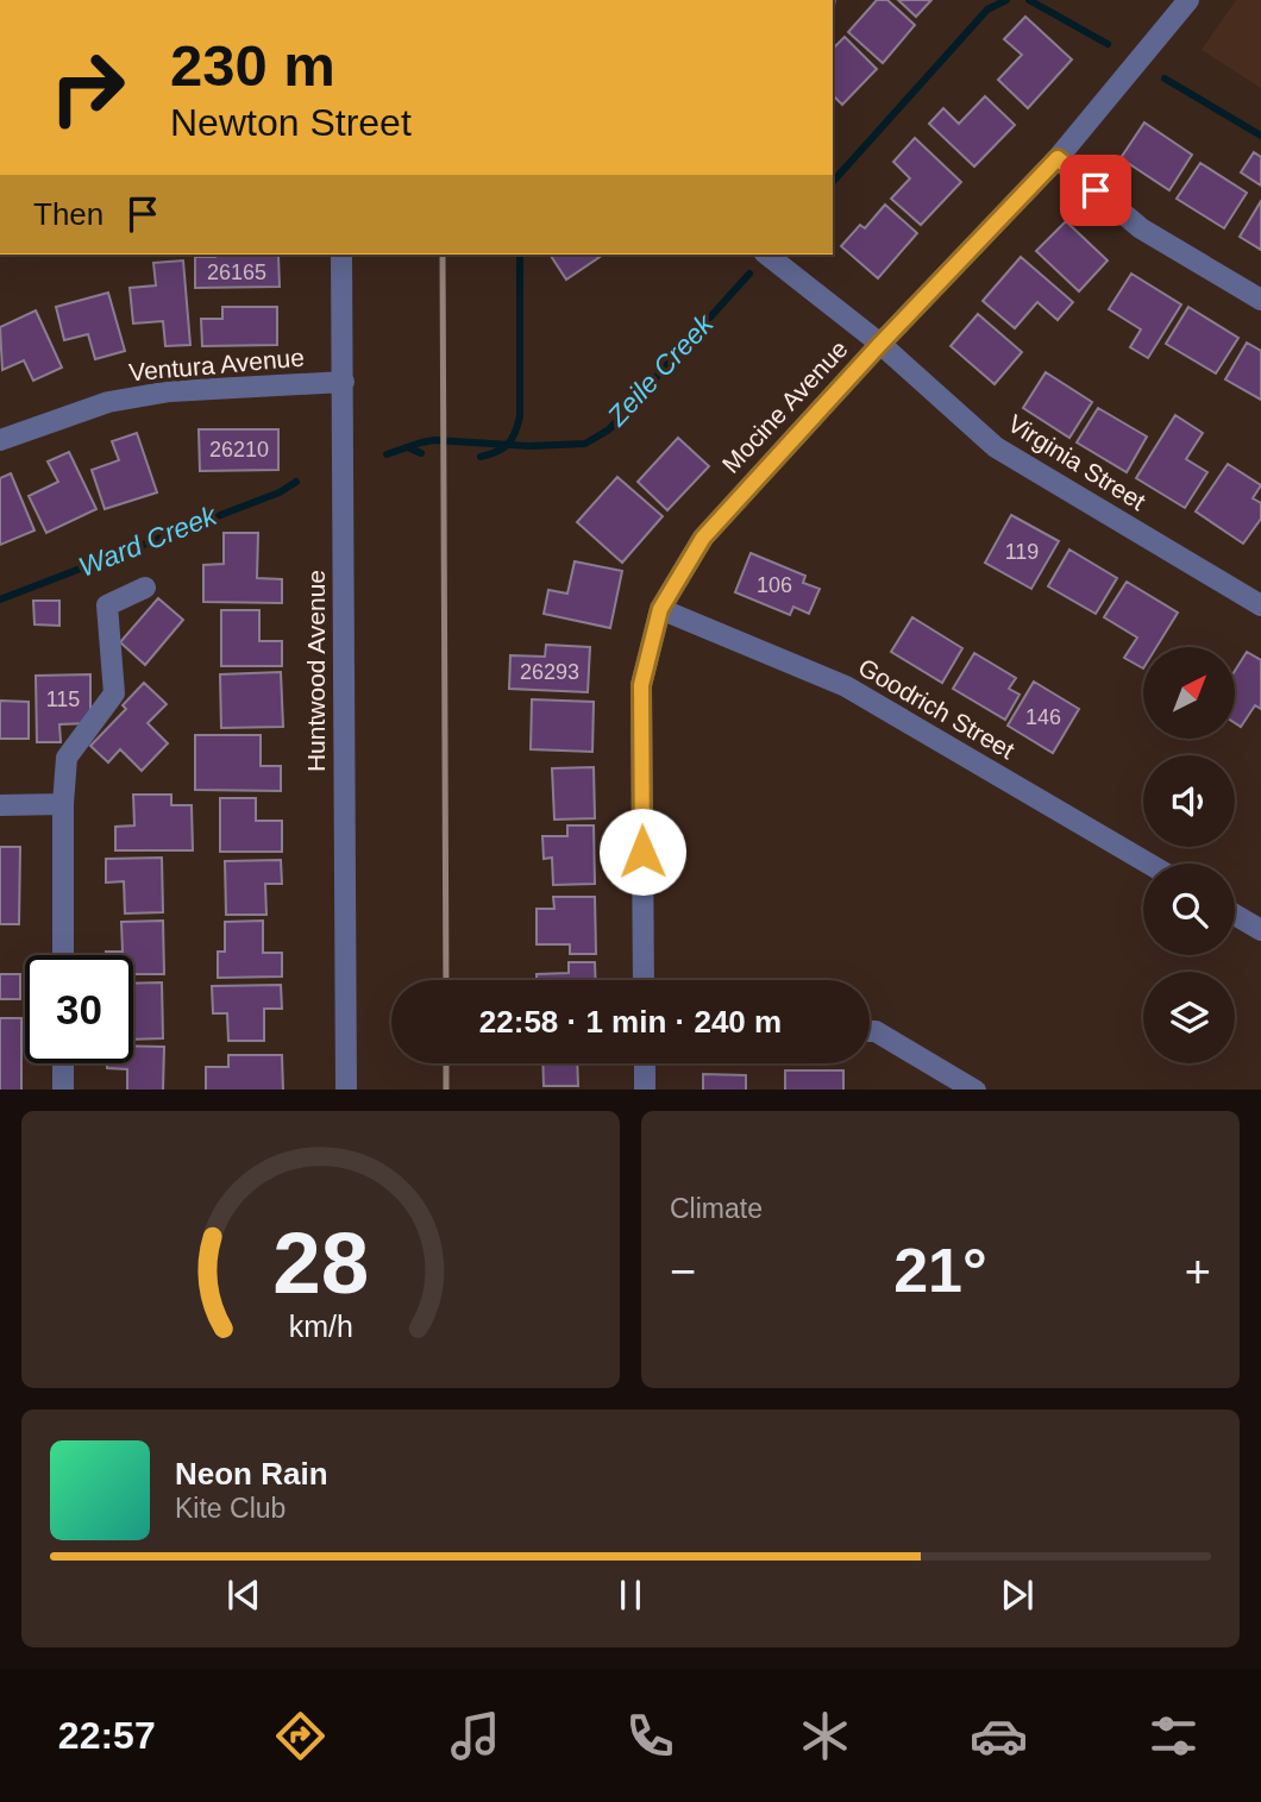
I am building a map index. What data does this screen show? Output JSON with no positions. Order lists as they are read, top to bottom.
{
  "streets": {
    "street": [
      "Ventura Avenue",
      "Mocine Avenue",
      "Virginia Street",
      "Huntwood Avenue",
      "Goodrich Street"
    ]
  },
  "crossings": [
    ["Ventura Avenue", "Huntwood Avenue"],
    ["Mocine Avenue", "Virginia Street"],
    ["Mocine Avenue", "Goodrich Street"]
  ],
  "water": ["Zeile Creek", "Ward Creek"],
  "house_numbers": [
    "26165",
    "26210",
    "119",
    "106",
    "26293",
    "115",
    "146"
  ],
  "north": "top right",
  "page": {
    "turn": ["230 m", "Newton Street"],
    "then": "Then",
    "limit": "30",
    "trip": "22:58 · 1 min · 240 m",
    "tile": "Climate",
    "heat": ["−", "21°", "+"],
    "song": ["Neon Rain", "Kite Club"],
    "tabs": "22:57",
    "gauge": ["28", "km/h"]
  }
}
